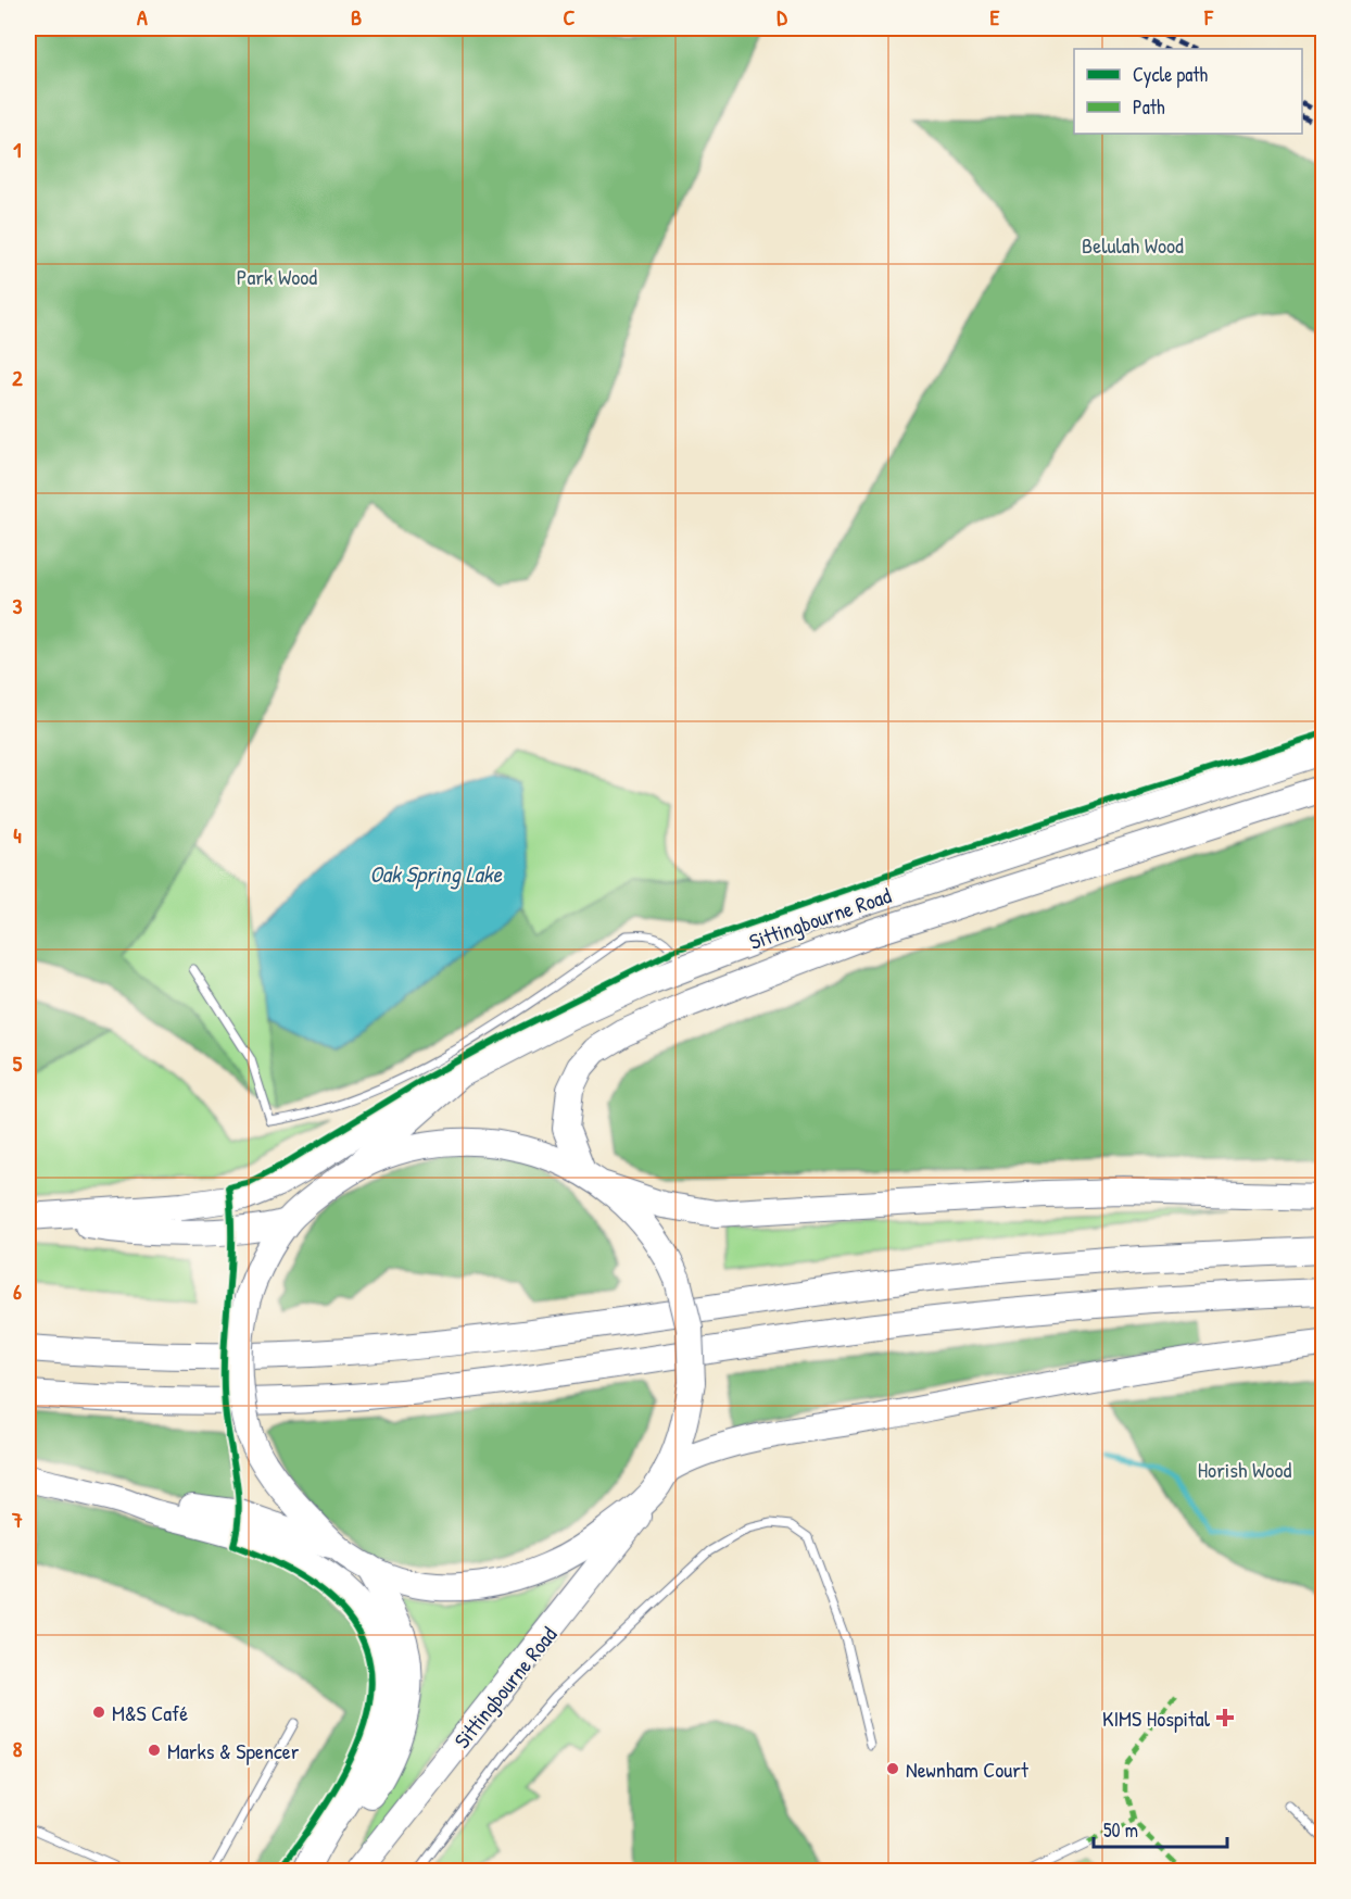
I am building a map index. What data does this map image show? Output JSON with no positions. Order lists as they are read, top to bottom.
{
  "streets": {
    "highway": ["Sittingbourne Road"]
  },
  "water": ["Oak Spring Lake"],
  "parks": ["Belulah Wood", "Park Wood", "Horish Wood"],
  "places": {
    "other": ["M&S Café", "Marks & Spencer", "Newnham Court"],
    "health": ["KIMS Hospital"]
  },
  "legend": ["Cycle path", "Path"],
  "scale_bar": "50 m",
  "grid": {
    "columns": [
      "A",
      "B",
      "C",
      "D",
      "E",
      "F"
    ],
    "rows": [
      "1",
      "2",
      "3",
      "4",
      "5",
      "6",
      "7",
      "8"
    ]
  }
}
